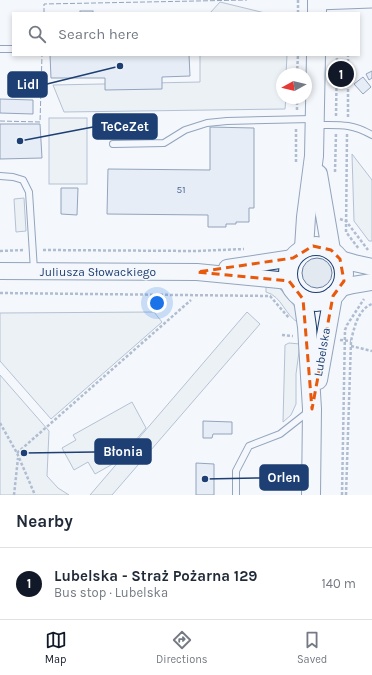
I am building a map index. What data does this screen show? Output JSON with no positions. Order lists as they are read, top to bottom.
{
  "streets": {
    "main road": ["Lubelska"],
    "street": ["Juliusza Słowackiego"]
  },
  "crossings": [
    ["Juliusza Słowackiego", "Lubelska"]
  ],
  "places": [
    "Lidl",
    "TeCeZet",
    "Błonia",
    "Orlen"
  ],
  "house_numbers": ["51"],
  "north": "left",
  "page": {
    "search": "Search here",
    "pins": "1",
    "heading": "Nearby",
    "list": [
      {
        "mark": "1",
        "name": "Lubelska - Straż Pożarna 129",
        "note": "Bus stop · Lubelska",
        "value": "140 m"
      }
    ],
    "nav": ["Map", "Directions", "Saved"]
  }
}
